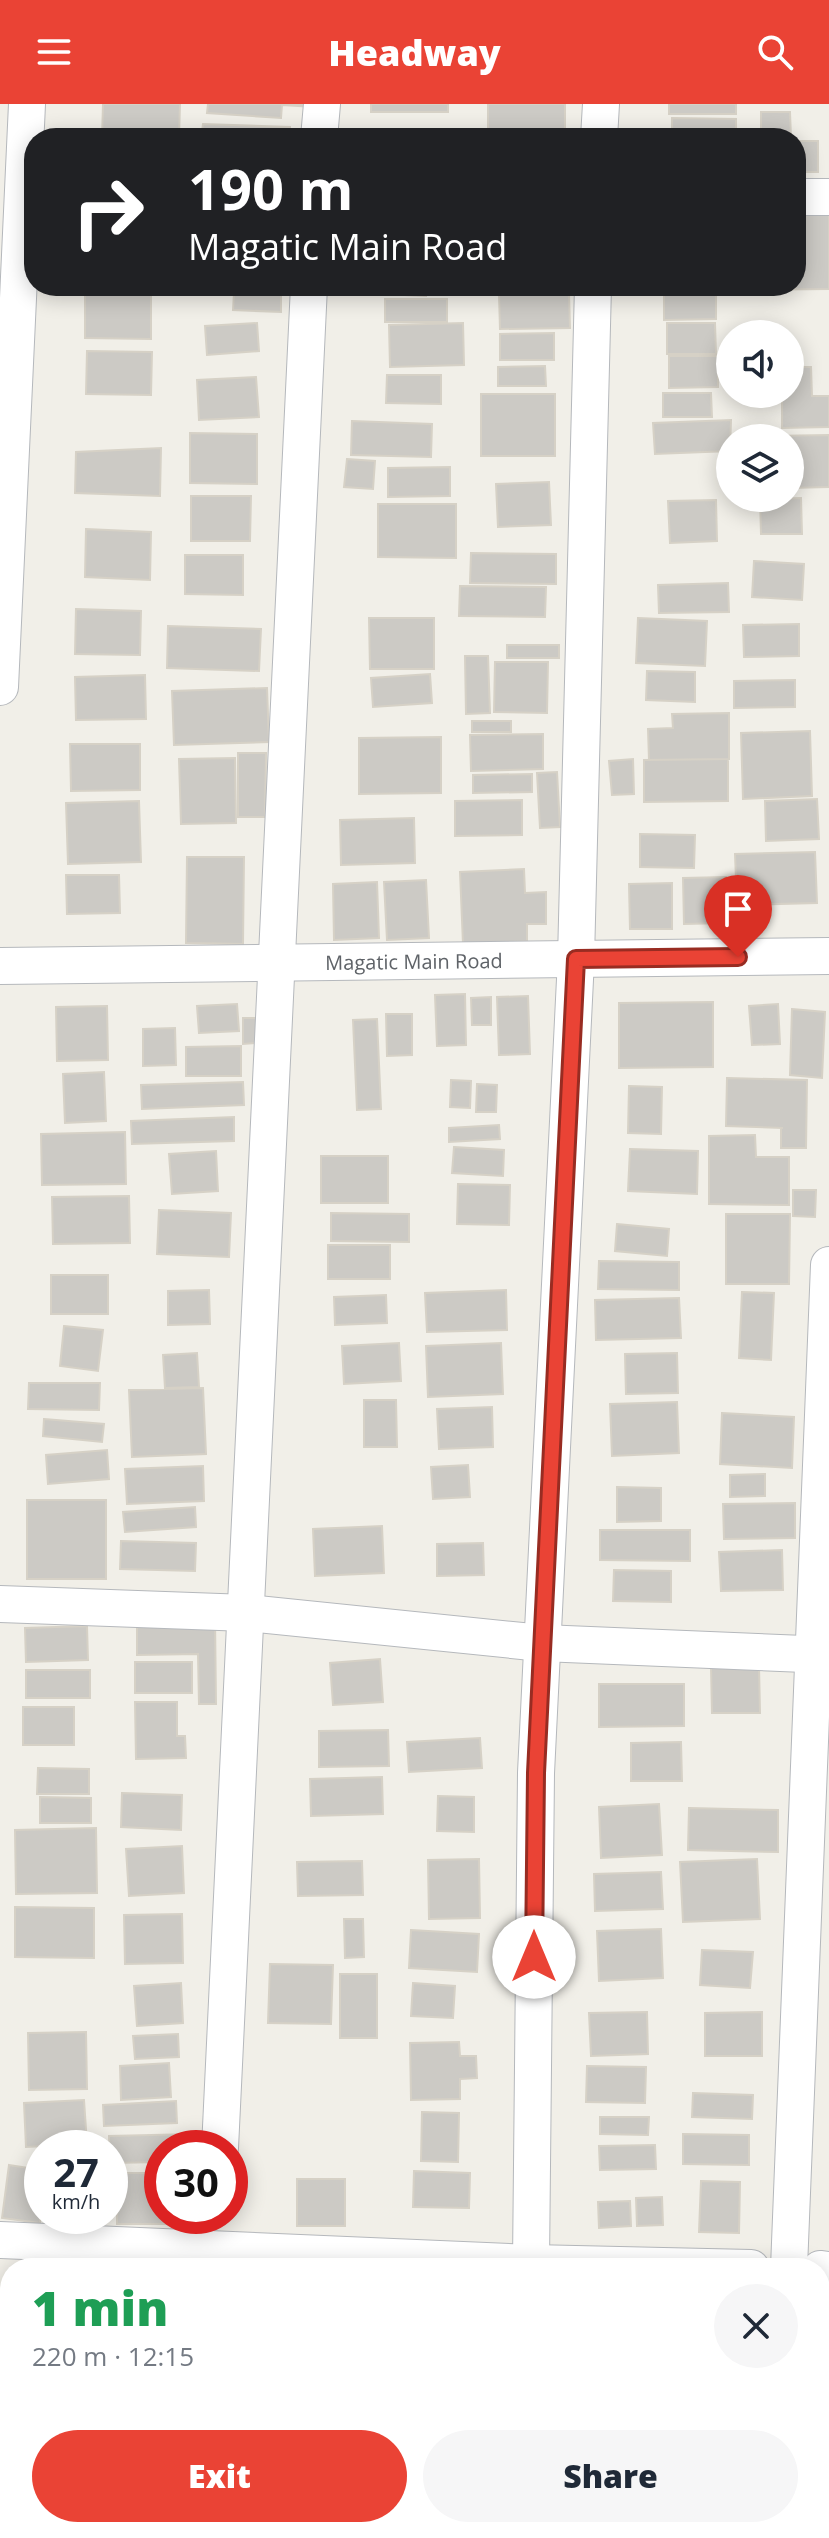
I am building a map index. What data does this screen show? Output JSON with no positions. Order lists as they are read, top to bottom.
{
  "streets": {
    "street": ["Magatic Main Road"]
  },
  "page": {
    "header": "Headway",
    "turn": ["190 m", "Magatic Main Road"],
    "speed": "27 km/h",
    "limit": "30",
    "heading": ["1 min", "220 m · 12:15"],
    "buttons": ["Exit", "Share"]
  }
}
